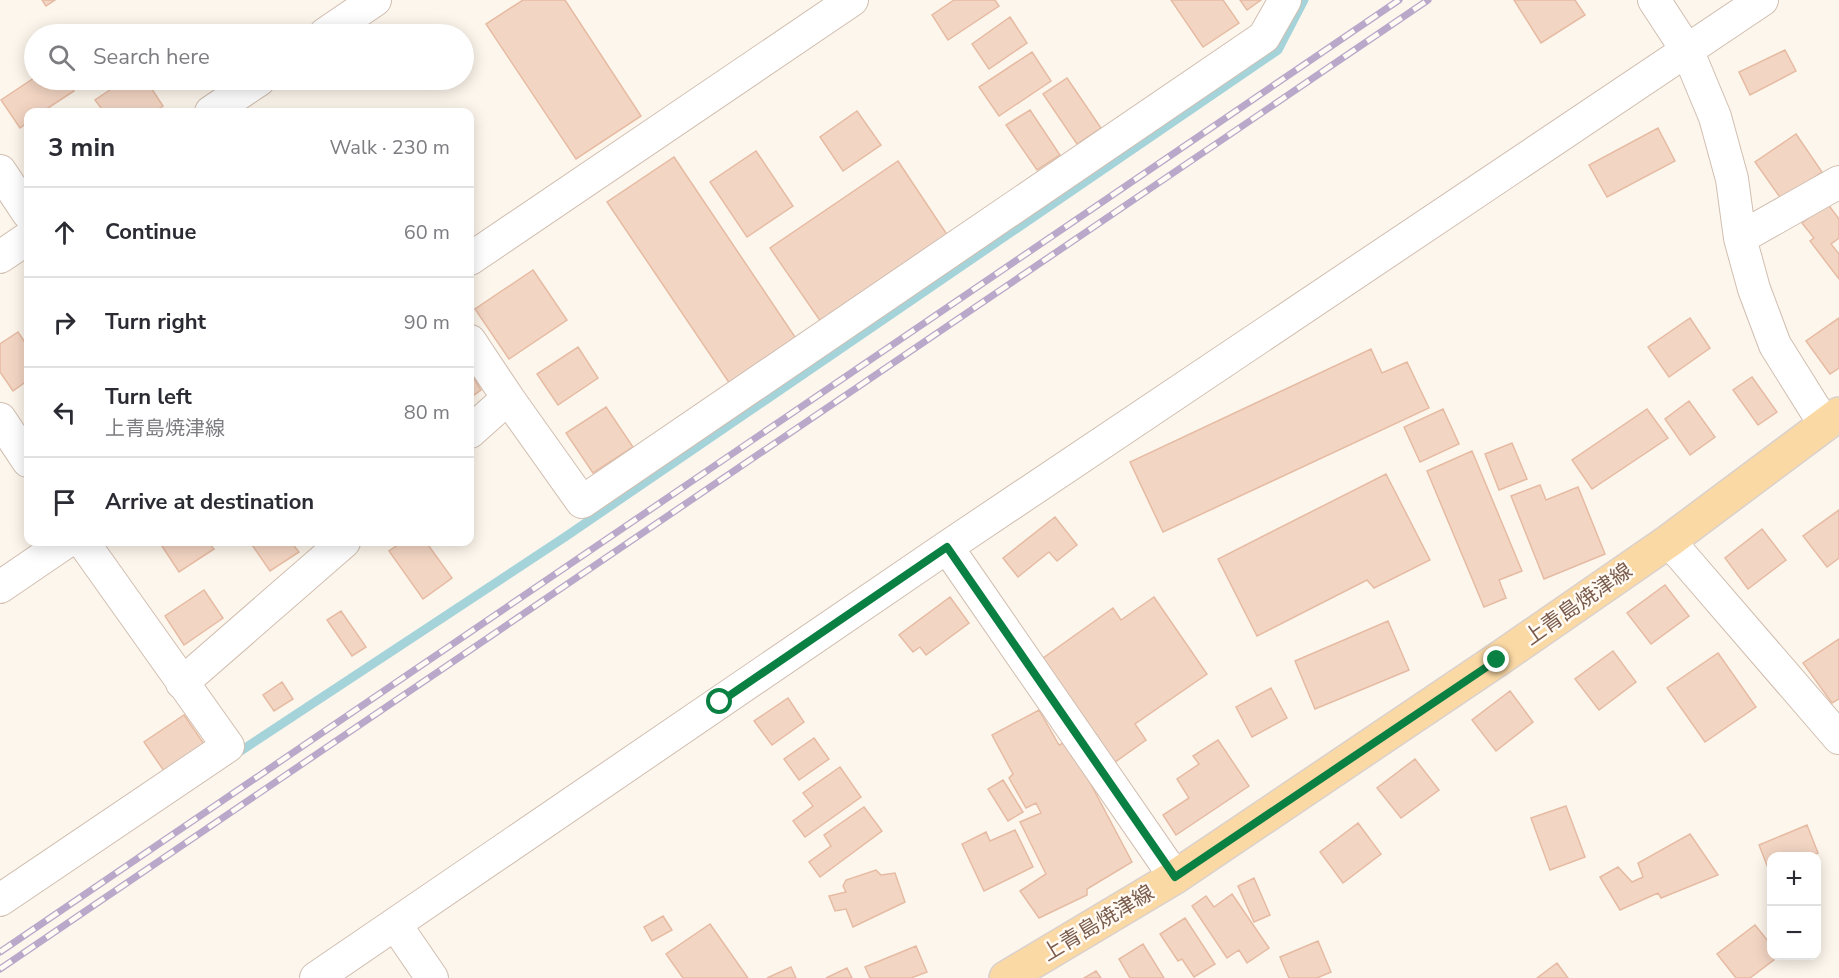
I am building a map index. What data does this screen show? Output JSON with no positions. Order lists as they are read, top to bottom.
{
  "streets": {
    "main road": ["上青島焼津線"]
  },
  "page": {
    "search": "Search here",
    "heading": ["3 min", "Walk · 230 m"],
    "list": [
      ["Continue", "60 m"],
      ["Turn right", "90 m"],
      ["Turn left", "上青島焼津線", "80 m"],
      "Arrive at destination"
    ],
    "map_buttons": ["+", "−"]
  }
}
